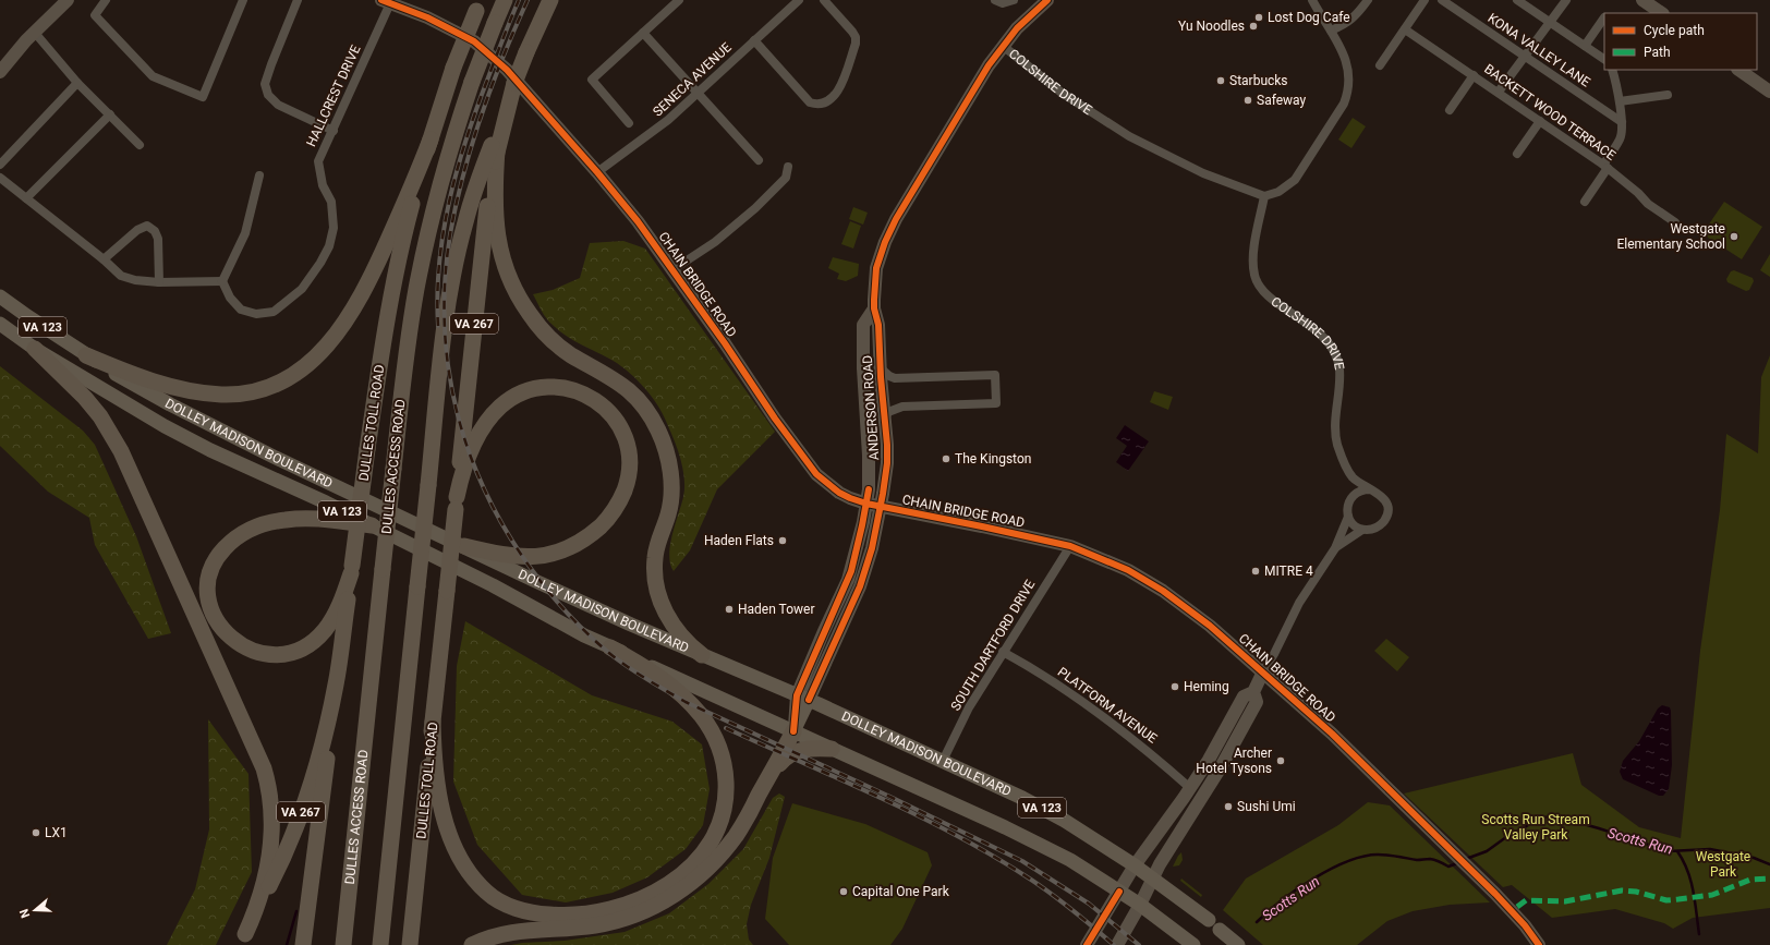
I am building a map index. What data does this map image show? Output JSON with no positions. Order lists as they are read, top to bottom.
{
  "streets": {
    "highway": ["VA 267", "DULLES TOLL ROAD", "DULLES ACCESS ROAD"],
    "main road": ["VA 123", "DOLLEY MADISON BOULEVARD"],
    "street": [
      "KONA VALLEY LANE",
      "SENECA AVENUE",
      "COLSHIRE DRIVE",
      "HALLCREST DRIVE",
      "BACKETT WOOD TERRACE",
      "CHAIN BRIDGE ROAD",
      "ANDERSON ROAD",
      "SOUTH DARTFORD DRIVE",
      "PLATFORM AVENUE"
    ]
  },
  "crossings": [
    ["SENECA AVENUE", "CHAIN BRIDGE ROAD"],
    ["COLSHIRE DRIVE", "CHAIN BRIDGE ROAD"],
    ["COLSHIRE DRIVE", "ANDERSON ROAD"],
    ["COLSHIRE DRIVE", "DOLLEY MADISON BOULEVARD"],
    ["COLSHIRE DRIVE", "PLATFORM AVENUE"],
    ["HALLCREST DRIVE", "CHAIN BRIDGE ROAD"],
    ["CHAIN BRIDGE ROAD", "ANDERSON ROAD"],
    ["CHAIN BRIDGE ROAD", "SOUTH DARTFORD DRIVE"],
    ["ANDERSON ROAD", "DOLLEY MADISON BOULEVARD"],
    ["DOLLEY MADISON BOULEVARD", "SOUTH DARTFORD DRIVE"],
    ["SOUTH DARTFORD DRIVE", "PLATFORM AVENUE"]
  ],
  "water": ["Scotts Run"],
  "parks": ["Scotts Run Stream Valley Park", "Westgate Park"],
  "places": [
    "Lost Dog Cafe",
    "Yu Noodles",
    "Starbucks",
    "Safeway",
    "Westgate Elementary School",
    "The Kingston",
    "Haden Flats",
    "MITRE 4",
    "Haden Tower",
    "Heming",
    "Archer Hotel Tysons",
    "Sushi Umi",
    "LX1",
    "Capital One Park"
  ],
  "legend": ["Cycle path", "Path"],
  "north": "left"
}
